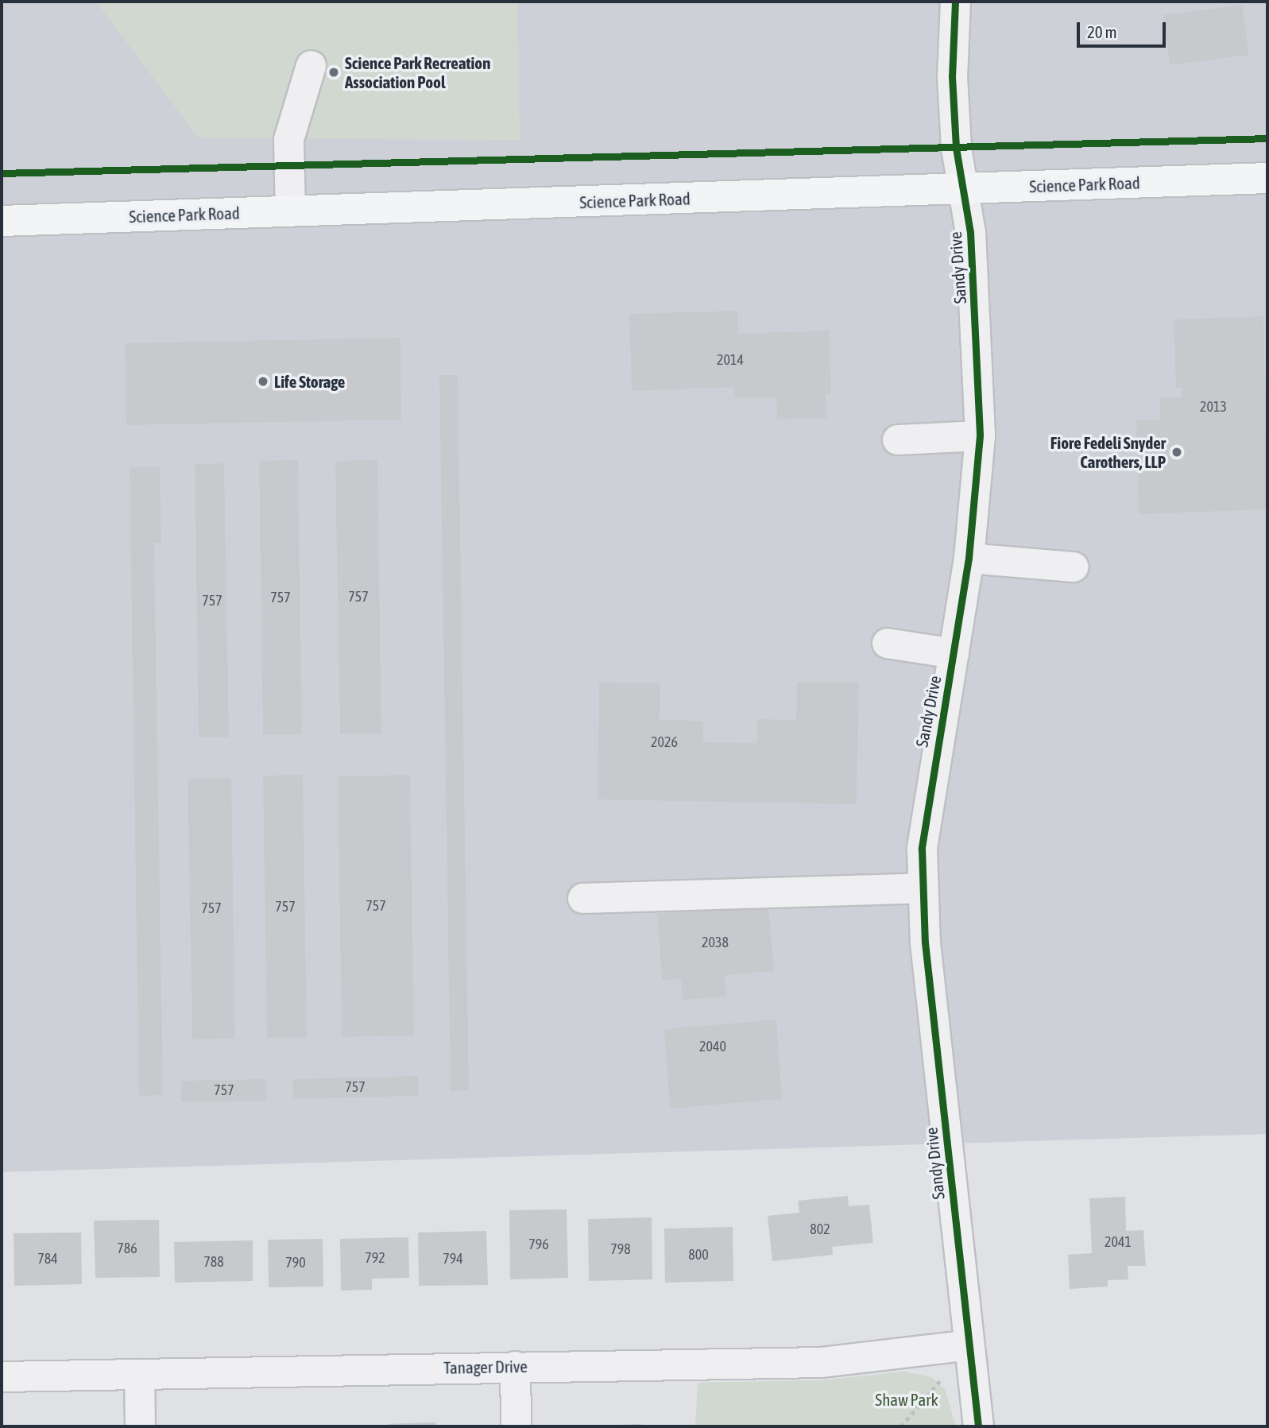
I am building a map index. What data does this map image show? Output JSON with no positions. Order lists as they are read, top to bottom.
{
  "streets": {
    "main road": ["Science Park Road"],
    "street": ["Sandy Drive", "Tanager Drive"]
  },
  "crossings": [
    ["Science Park Road", "Sandy Drive"],
    ["Sandy Drive", "Tanager Drive"]
  ],
  "parks": ["Shaw Park"],
  "places": ["Science Park Recreation Association Pool", "Life Storage", "Fiore Fedeli Snyder Carothers, LLP"],
  "house_numbers": [
    "2014",
    "2013",
    "757",
    "757",
    "757",
    "2026",
    "757",
    "757",
    "757",
    "2038",
    "2040",
    "757",
    "757",
    "802",
    "2041",
    "796",
    "786",
    "798",
    "800",
    "792",
    "784",
    "794",
    "788",
    "790"
  ],
  "scale_bar": "20 m"
}
